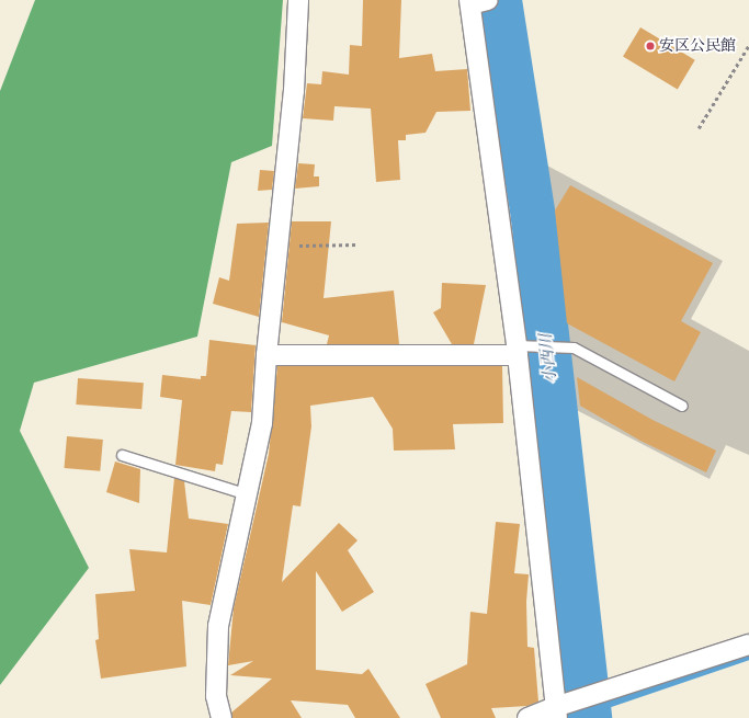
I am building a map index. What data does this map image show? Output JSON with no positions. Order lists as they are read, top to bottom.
{
  "water": ["小西川"],
  "places": ["安区公民館"]
}
